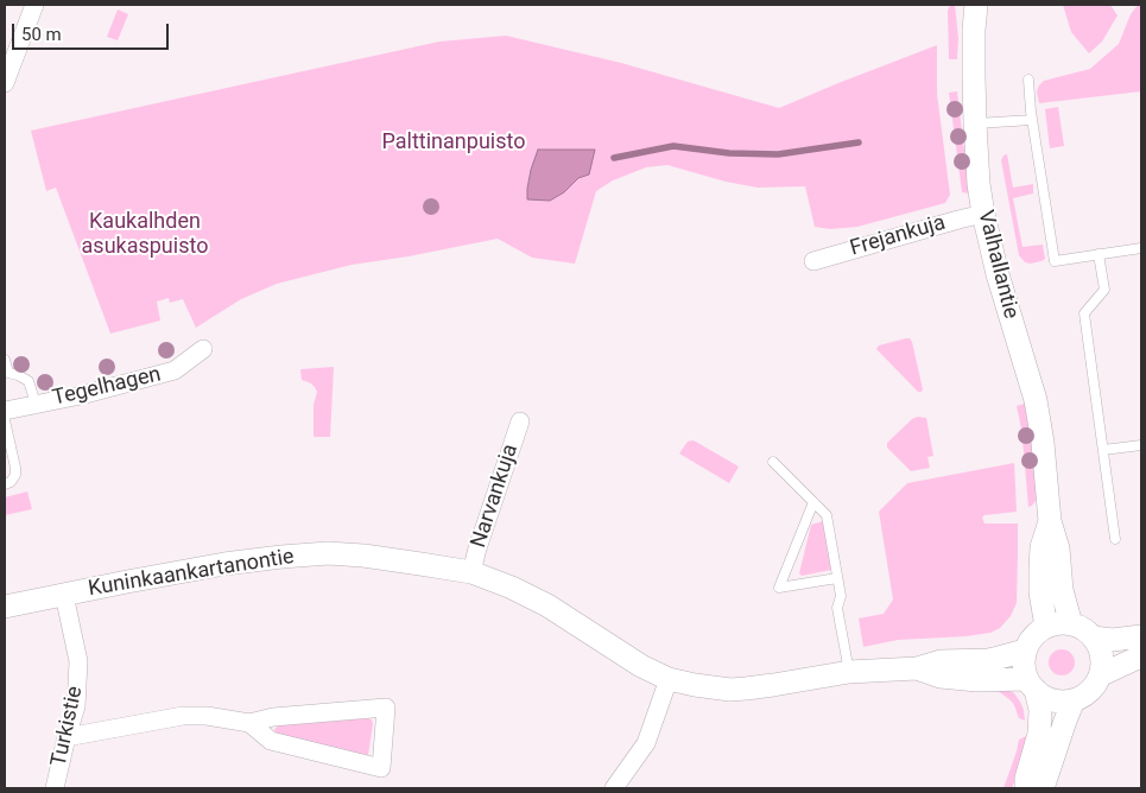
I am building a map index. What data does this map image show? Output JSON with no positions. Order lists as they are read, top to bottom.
{
  "streets": {
    "street": [
      "Frejankuja",
      "Valhallantie",
      "Tegelhagen",
      "Narvankuja",
      "Kuninkaankartanontie",
      "Turkistie"
    ]
  },
  "crossings": [
    ["Frejankuja", "Valhallantie"],
    ["Valhallantie", "Kuninkaankartanontie"],
    ["Narvankuja", "Kuninkaankartanontie"],
    ["Kuninkaankartanontie", "Turkistie"]
  ],
  "parks": ["Palttinanpuisto", "Kaukalhden asukaspuisto"],
  "scale_bar": "50 m"
}
